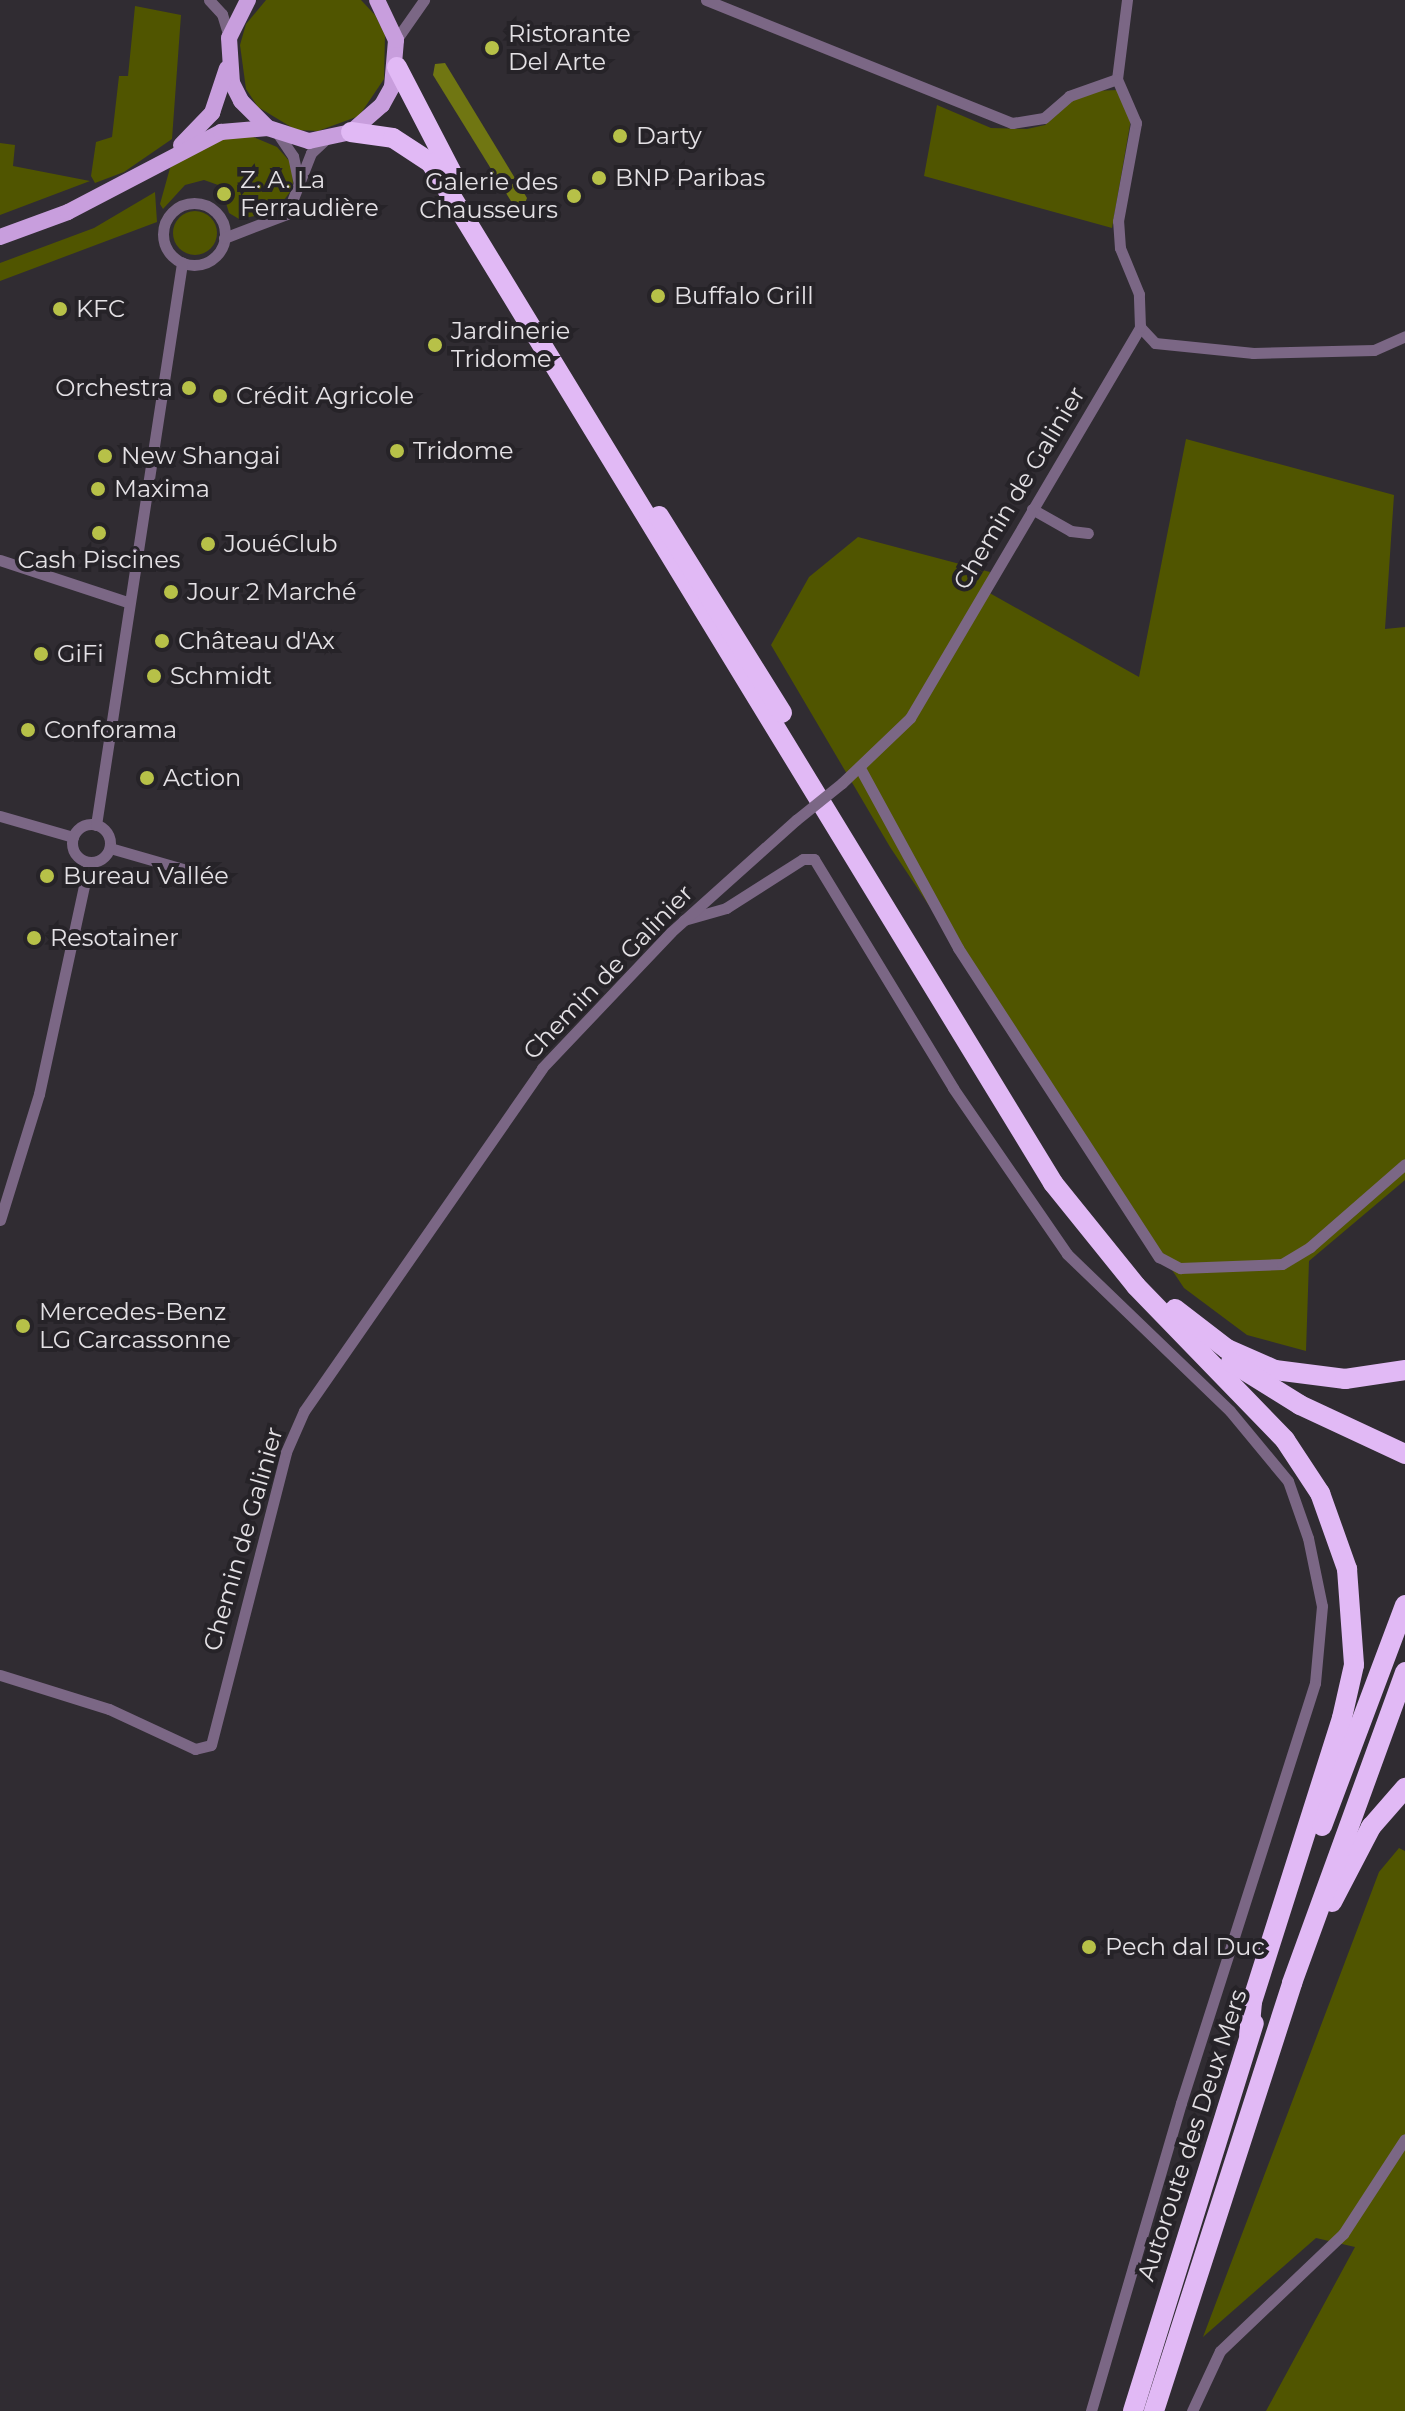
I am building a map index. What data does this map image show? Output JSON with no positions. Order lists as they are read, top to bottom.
{
  "streets": {
    "highway": ["Autoroute des Deux Mers"],
    "street": ["Chemin de Galinier"]
  },
  "places": [
    "Ristorante Del Arte",
    "Darty",
    "BNP Paribas",
    "Z. A. La Ferraudière",
    "Galerie des Chausseurs",
    "Buffalo Grill",
    "KFC",
    "Jardinerie Tridome",
    "Orchestra",
    "Crédit Agricole",
    "Tridome",
    "New Shangai",
    "Maxima",
    "Cash Piscines",
    "JouéClub",
    "Jour 2 Marché",
    "Château d'Ax",
    "GiFi",
    "Schmidt",
    "Conforama",
    "Action",
    "Bureau Vallée",
    "Resotainer",
    "Mercedes-Benz LG Carcassonne",
    "Pech dal Duc"
  ]
}
